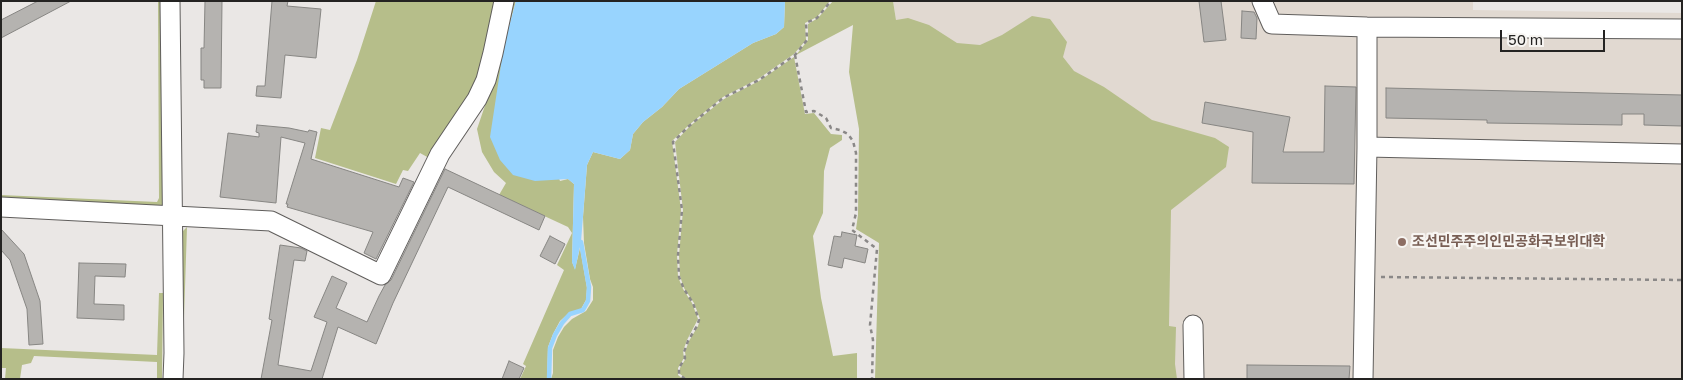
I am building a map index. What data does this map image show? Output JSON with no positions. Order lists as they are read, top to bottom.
{
  "places": ["조선민주주의인민공화국보위대학"],
  "scale_bar": "50 m"
}
